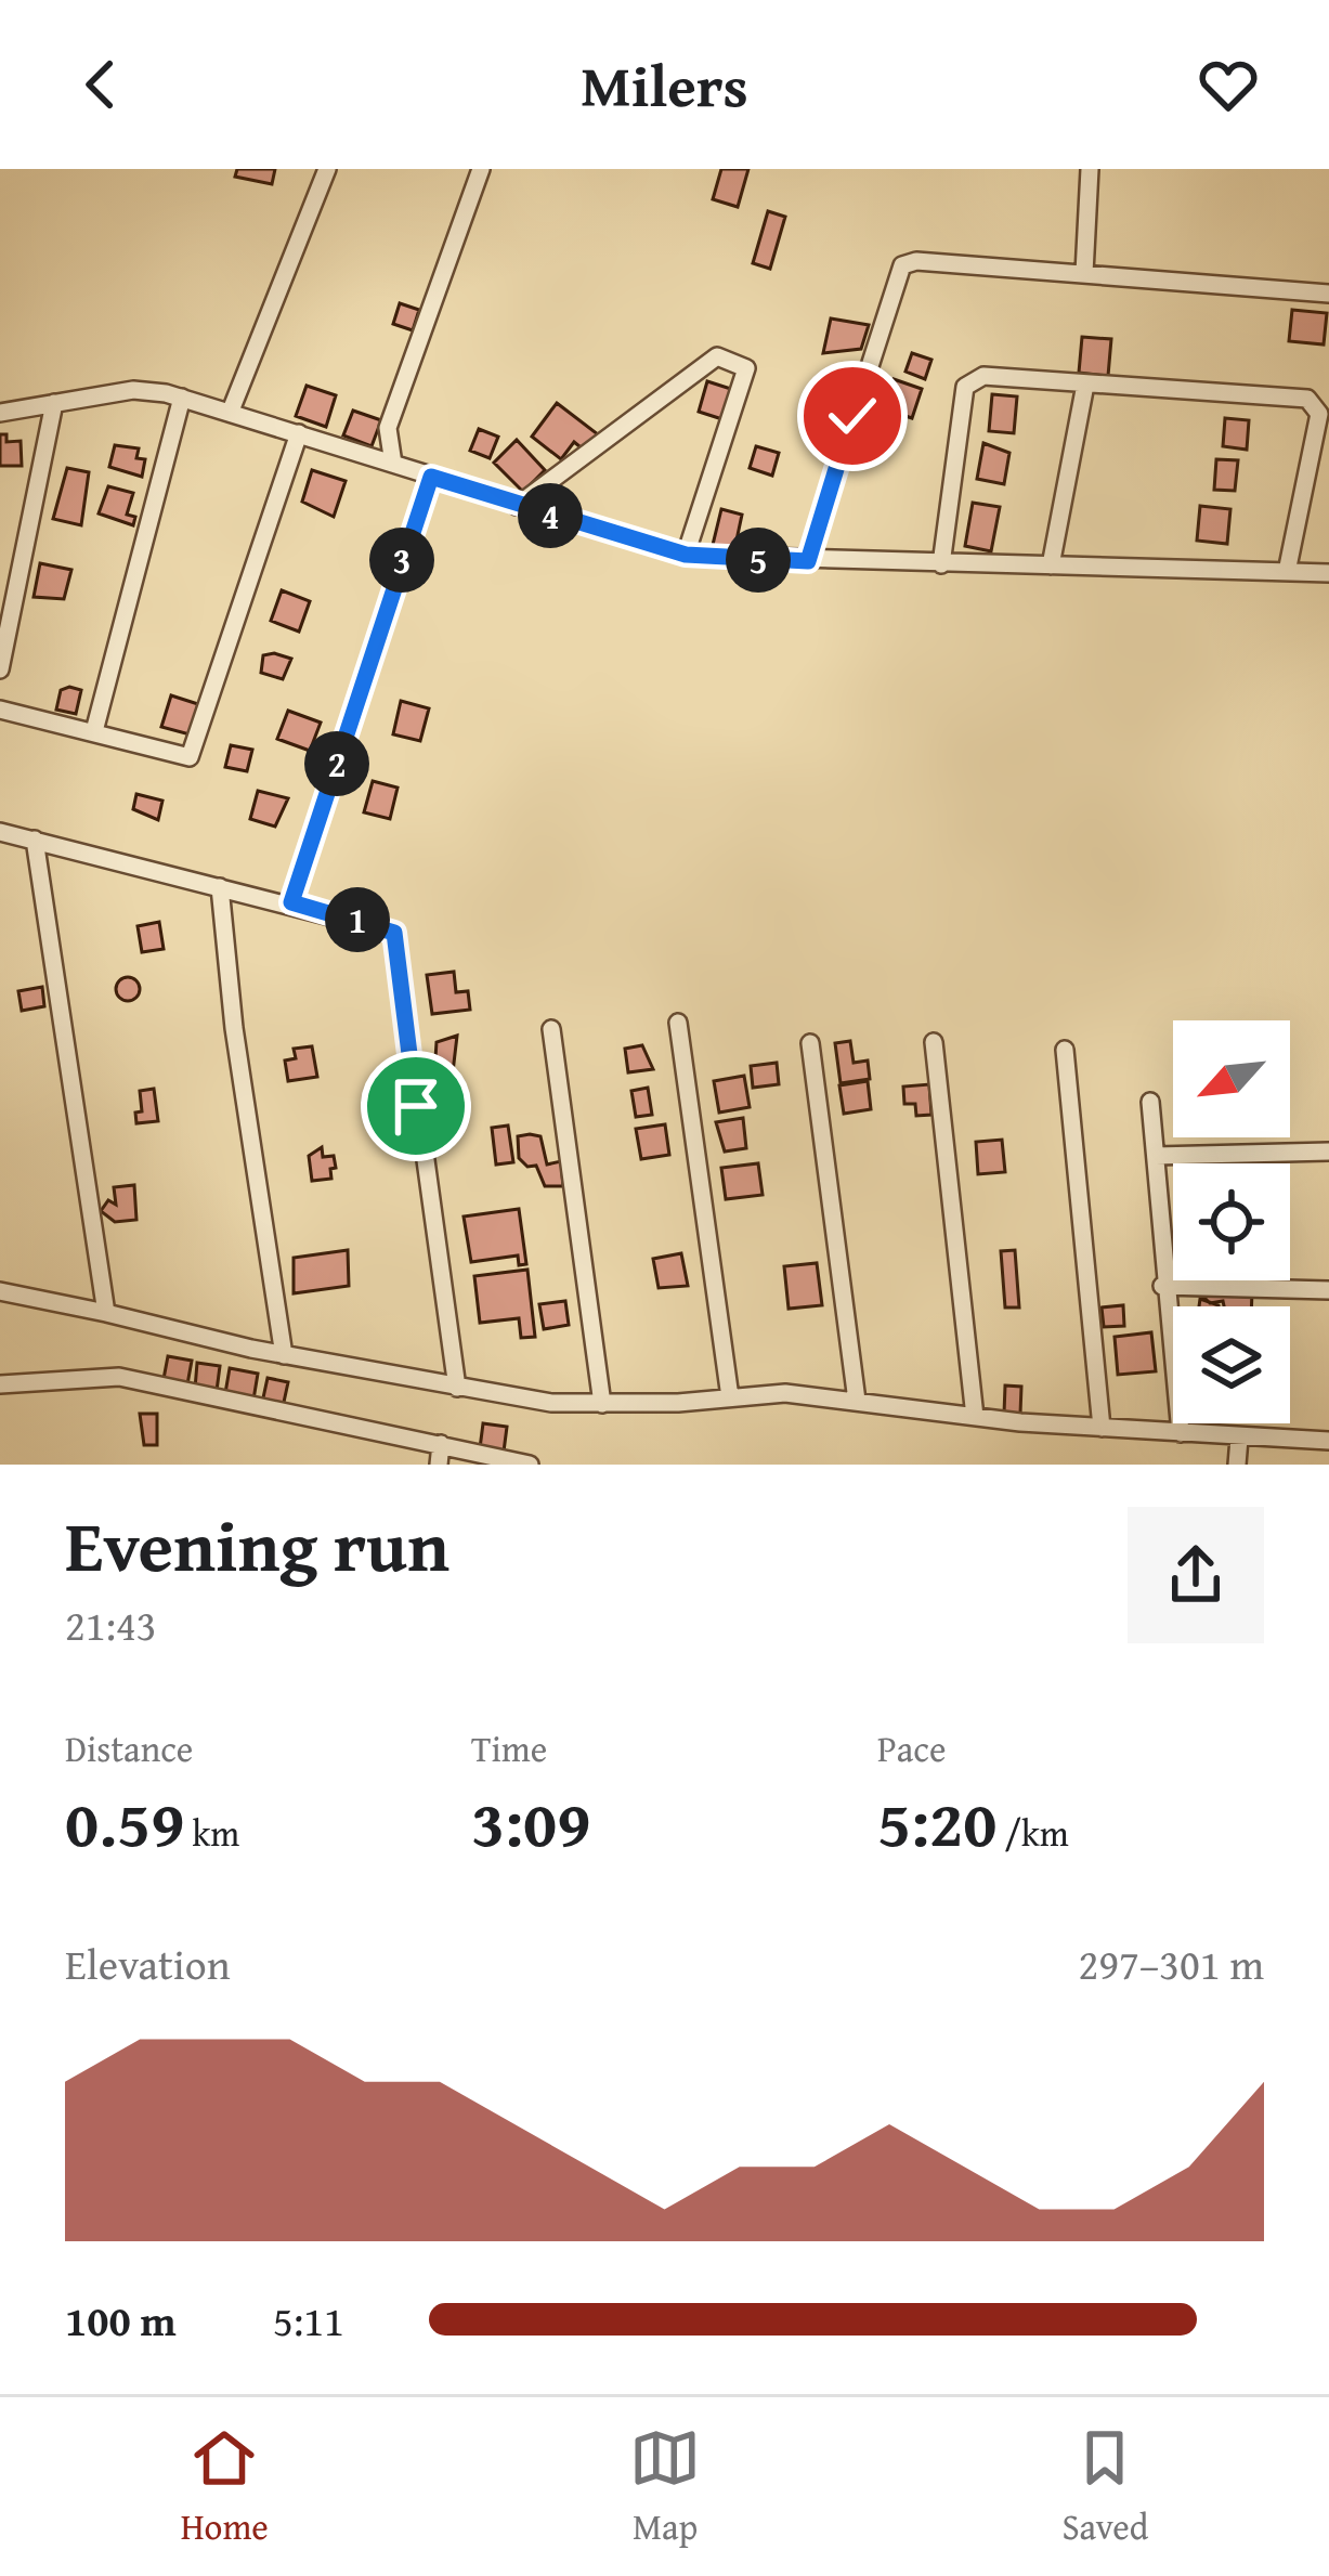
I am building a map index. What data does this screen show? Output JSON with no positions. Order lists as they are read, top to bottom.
{
  "north": "bottom left",
  "page": {
    "header": "Milers",
    "pins": [
      "4",
      "3",
      "5",
      "2",
      "1"
    ],
    "heading": ["Evening run", "21:43"],
    "stats": [
      ["Distance", "0.59 km"],
      ["Time", "3:09"],
      ["Pace", "5:20 /km"]
    ],
    "chart": ["Elevation", "297–301 m"],
    "list": [
      {
        "name": "100 m",
        "note": "5:11"
      }
    ],
    "tabs": ["Home", "Map", "Saved"]
  }
}
